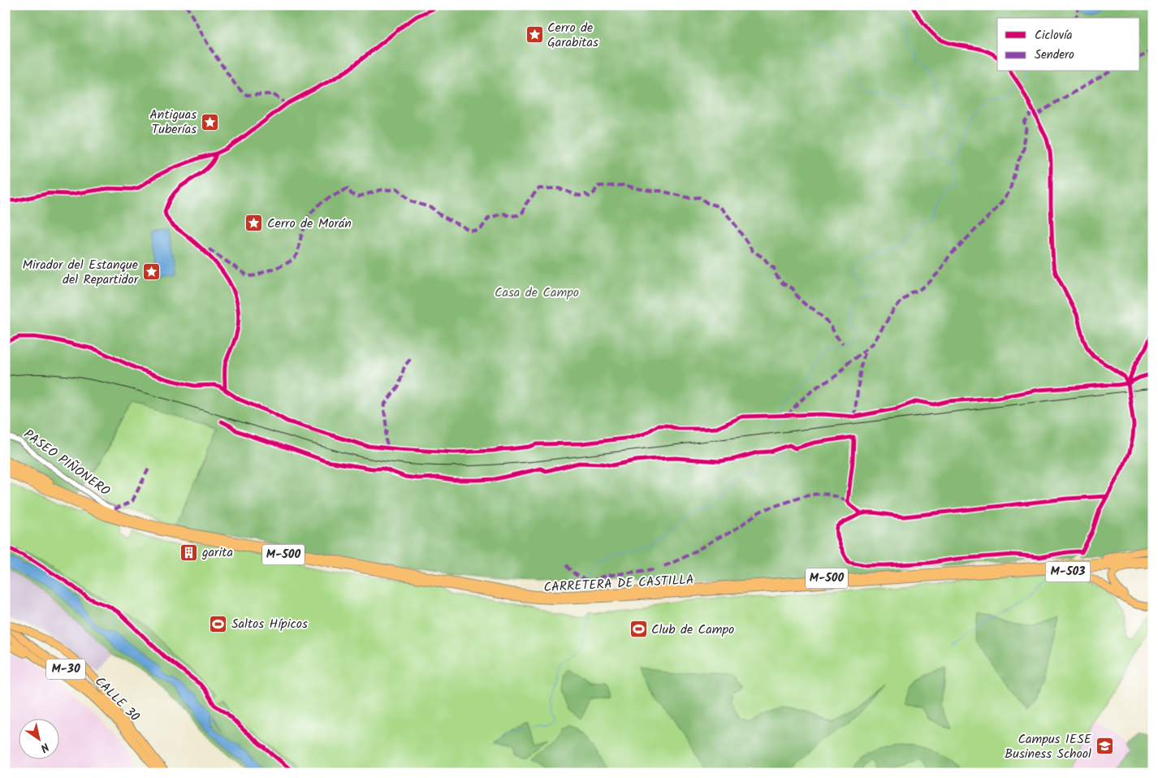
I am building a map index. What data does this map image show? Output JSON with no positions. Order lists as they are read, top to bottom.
{
  "streets": {
    "highway": [
      "M-500",
      "M-503",
      "CARRETERA DE CASTILLA",
      "M-30",
      "CALLE 30"
    ],
    "street": ["PASEO PIÑONERO"]
  },
  "crossings": [
    ["M-500", "CARRETERA DE CASTILLA"],
    ["M-503", "CARRETERA DE CASTILLA"]
  ],
  "parks": ["Casa de Campo"],
  "places": {
    "place": [
      "Cerro de Garabitas",
      "Antiguas Tuberías",
      "Cerro de Morán",
      "Mirador del Estanque del Repartidor"
    ],
    "building": ["garita"],
    "sports": ["Saltos Hípicos", "Club de Campo"],
    "school or university": ["Campus IESE Business School"]
  },
  "legend": ["Ciclovía", "Sendero"],
  "north": "bottom right"
}
